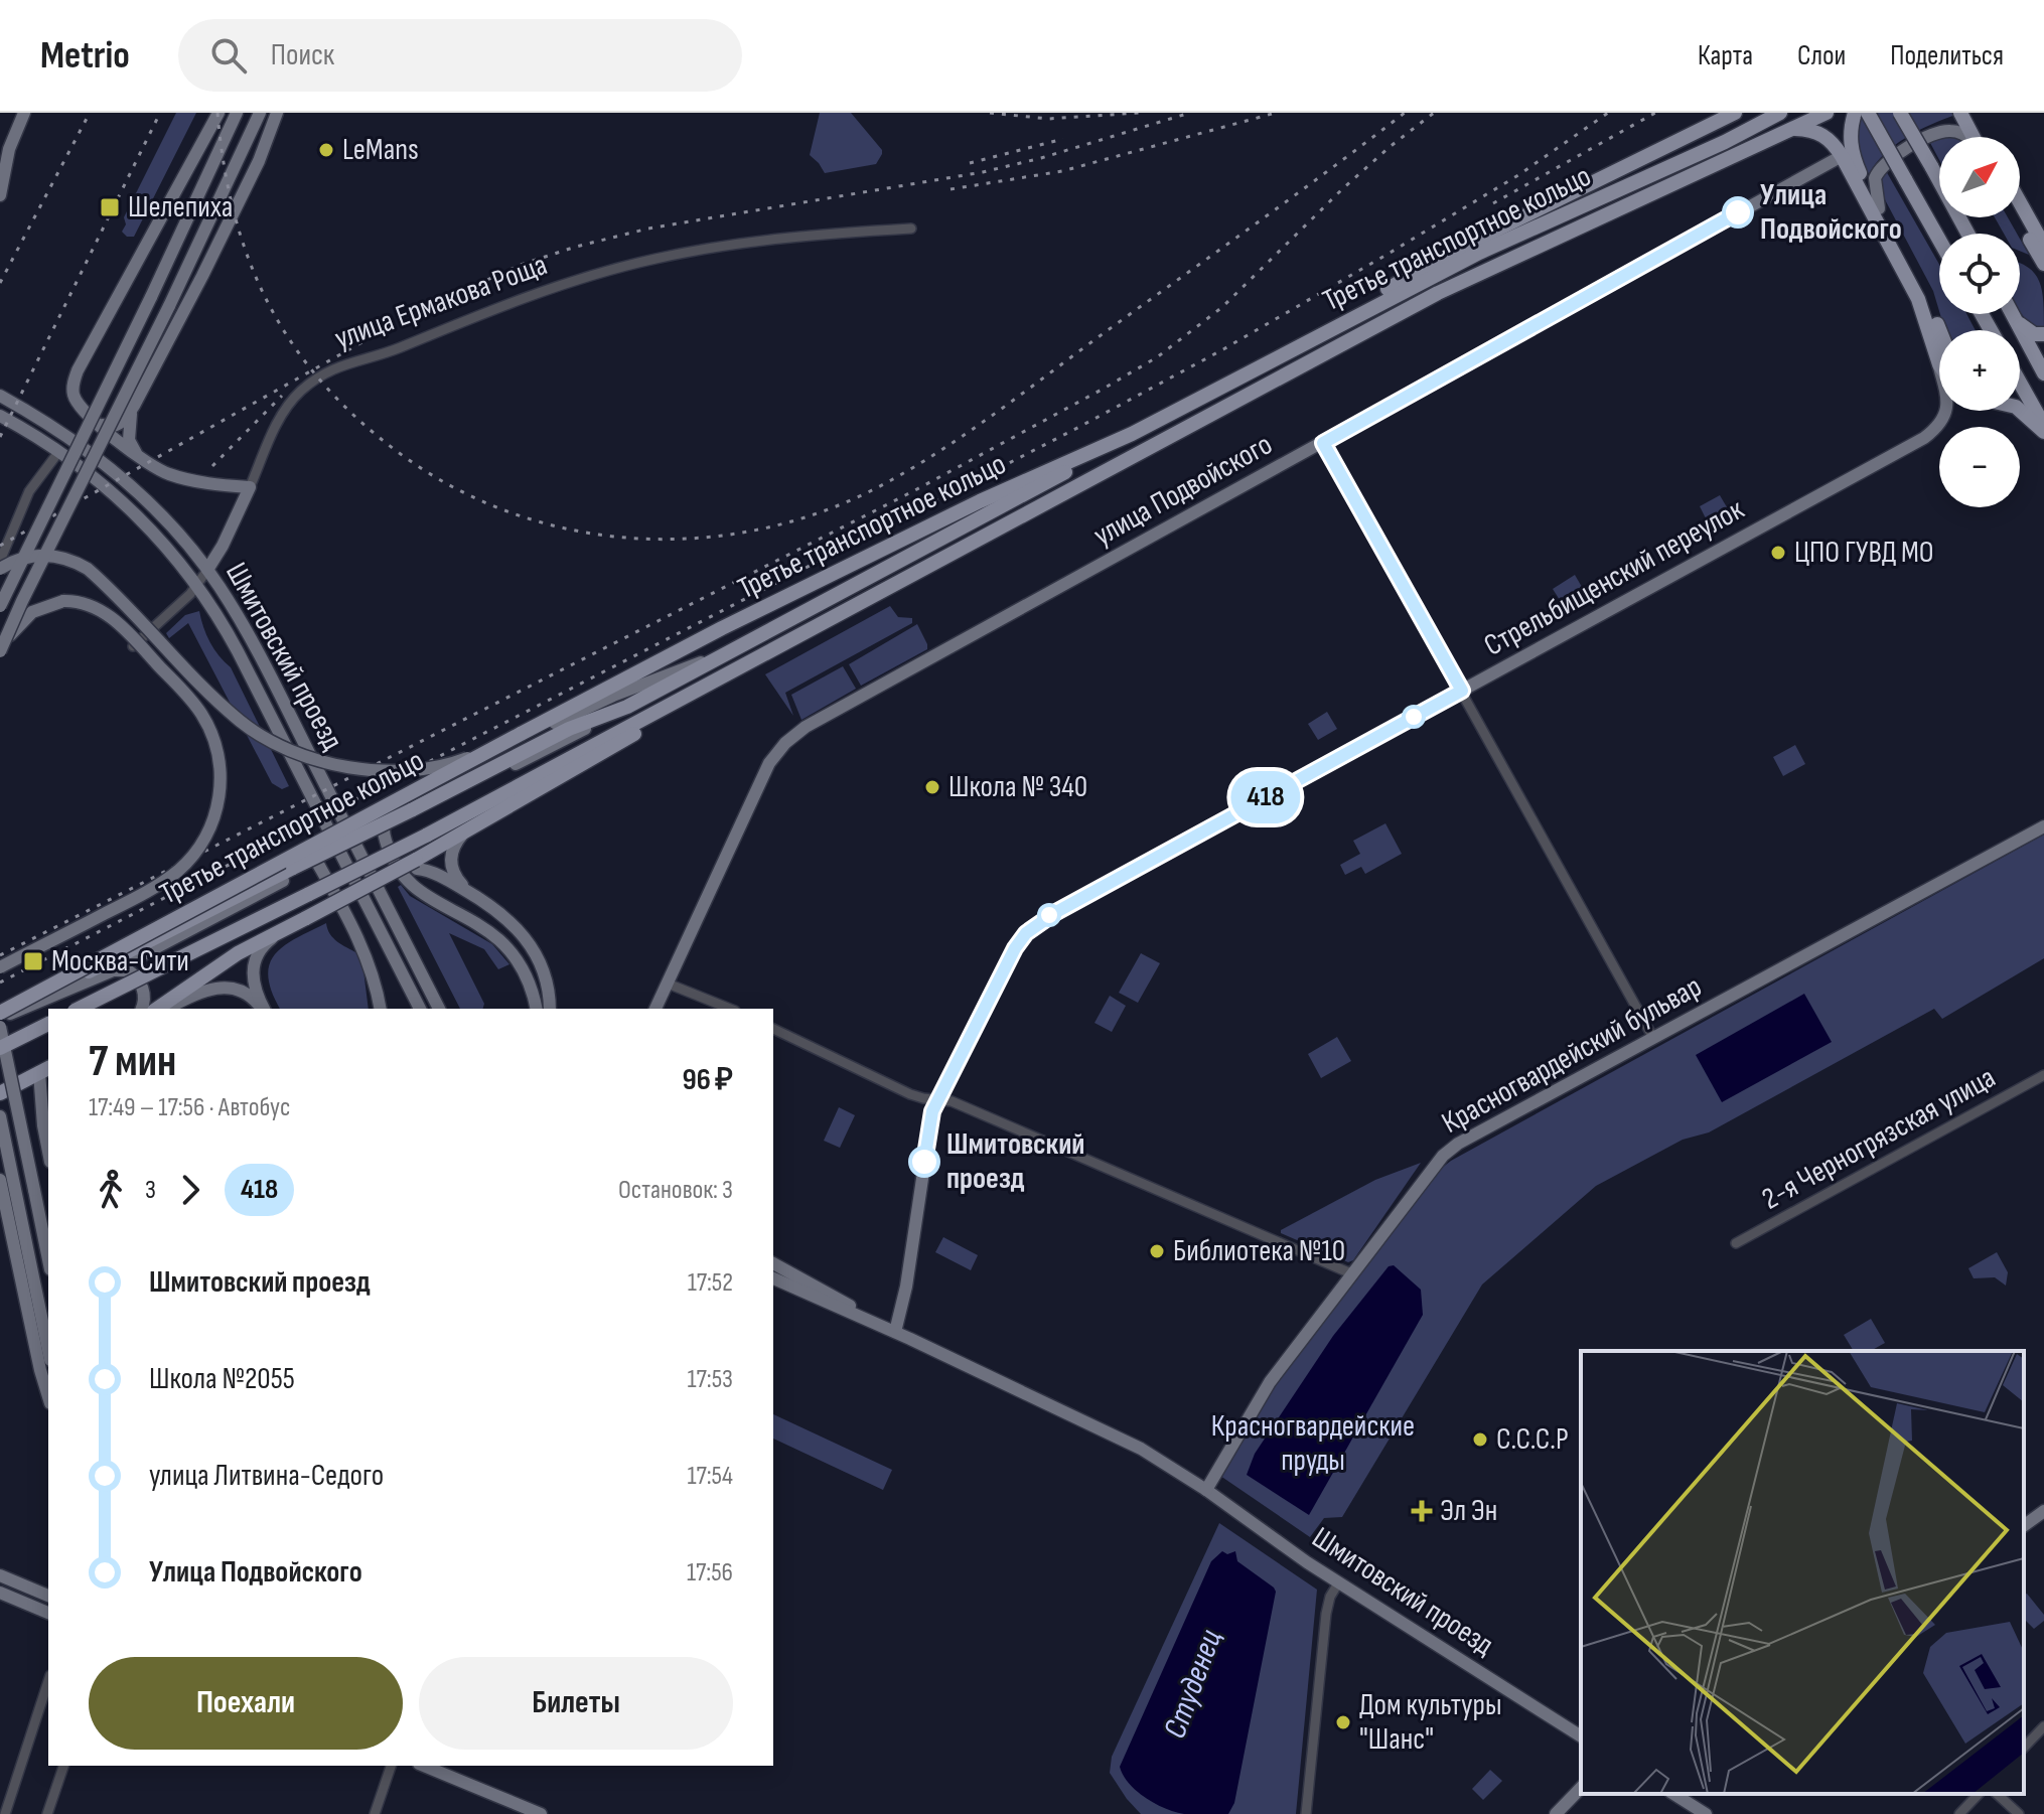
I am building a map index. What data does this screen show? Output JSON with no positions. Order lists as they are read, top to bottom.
{
  "streets": {
    "main road": [
      "Третье транспортное кольцо",
      "улица Ермакова Роща",
      "улица Подвойского",
      "Стрельбищенский переулок",
      "Шмитовский проезд",
      "Красногвардейский бульвар"
    ],
    "street": ["2-я Черногрязская улица"]
  },
  "crossings": [
    ["улица Ермакова Роща", "Шмитовский проезд"],
    ["Стрельбищенский переулок", "Шмитовский проезд"],
    ["Шмитовский проезд", "Красногвардейский бульвар"]
  ],
  "water": ["Студенец"],
  "parks": ["Красногвардейские пруды"],
  "places": {
    "other": [
      "LeMans",
      "Улица Подвойского",
      "ЦПО ГУВД МО",
      "Школа № 340",
      "Шмитовский проезд",
      "Библиотека №10",
      "С.С.С.Р",
      "Дом культуры \"Шанс\""
    ],
    "transit": ["Шелепиха", "Москва-Сити"],
    "health": ["Эл Эн"]
  },
  "lines": ["bus line 418"],
  "north": "top right",
  "page": {
    "header": "Metrio",
    "search": "Поиск",
    "nav": ["Карта", "Слои", "Поделиться"],
    "on_map": "418",
    "map_buttons": ["+", "−"],
    "heading": ["7 мин", "17:49 – 17:56 · Автобус", "96 ₽"],
    "legs": ["3", "418", "Остановок: 3"],
    "list": [
      {
        "name": "Шмитовский проезд",
        "value": "17:52"
      },
      {
        "name": "Школа №2055",
        "value": "17:53"
      },
      {
        "name": "улица Литвина-Седого",
        "value": "17:54"
      },
      {
        "name": "Улица Подвойского",
        "value": "17:56"
      }
    ],
    "buttons": ["Поехали", "Билеты"]
  }
}
